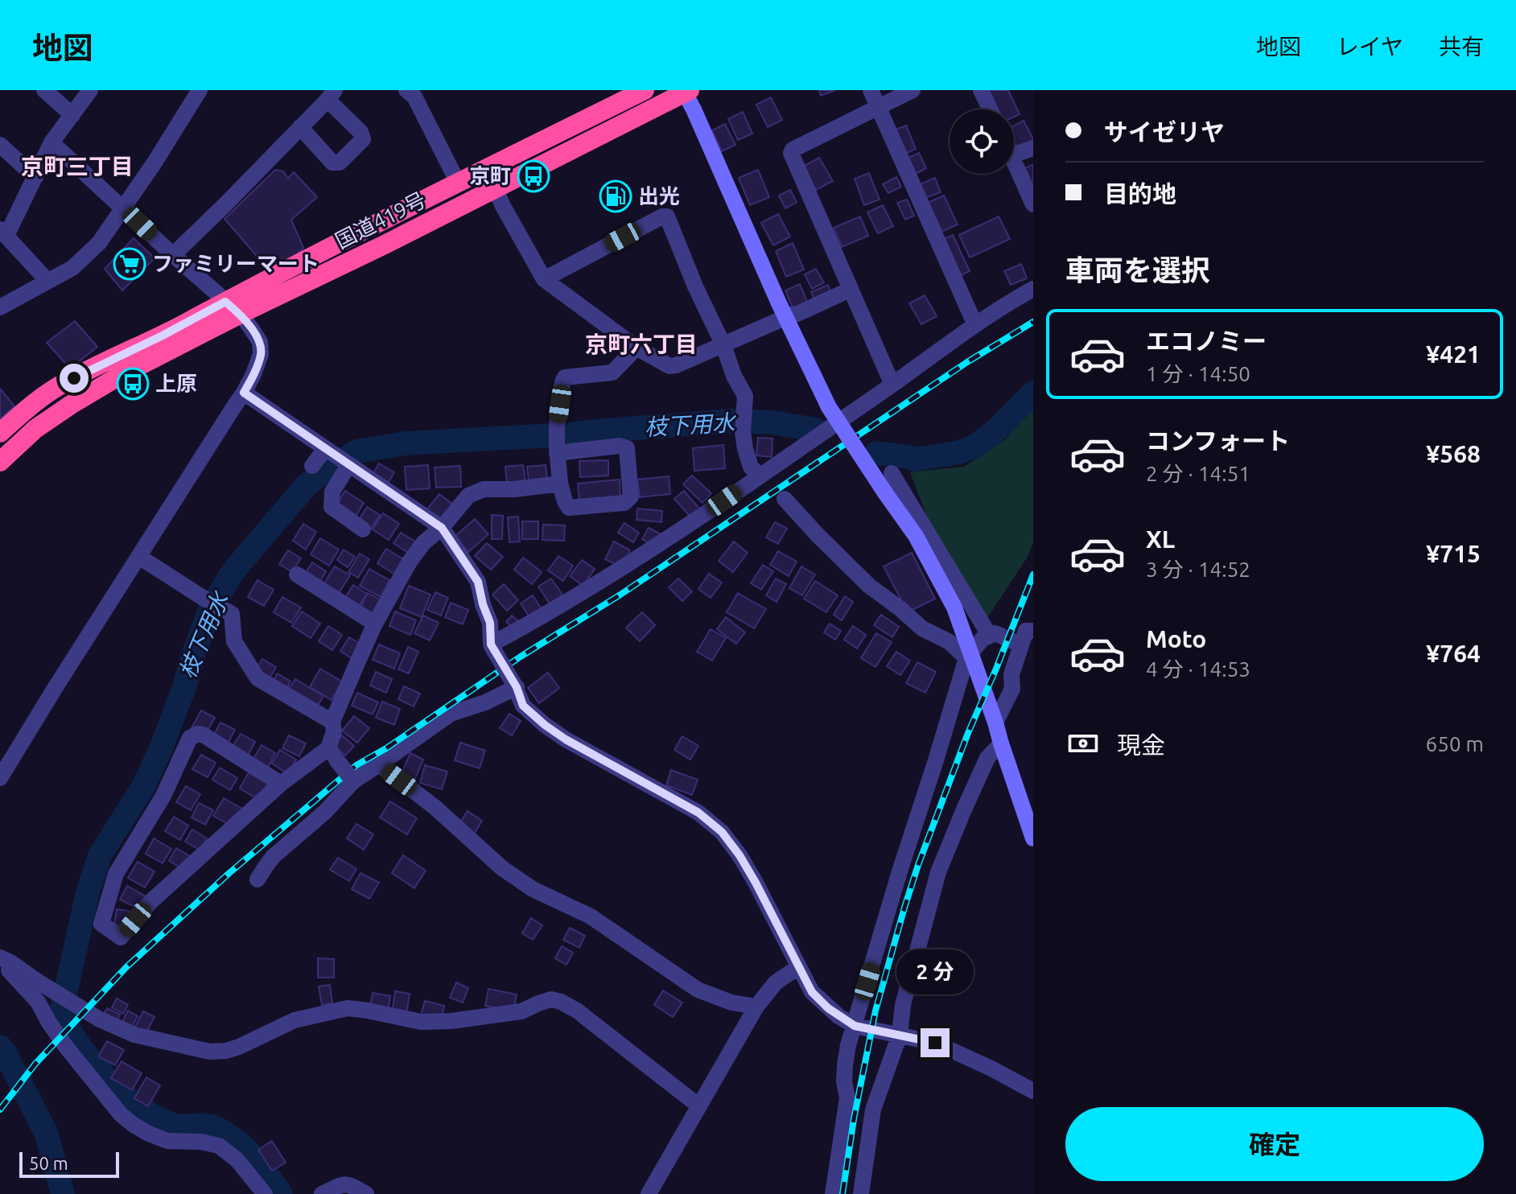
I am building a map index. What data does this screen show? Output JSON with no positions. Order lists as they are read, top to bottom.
{
  "streets": {
    "highway": ["国道419号"]
  },
  "districts": ["京町三丁目", "京町六丁目"],
  "water": ["枝下用水"],
  "places": {
    "bus stop": ["京町", "上原"],
    "fuel station": ["出光"],
    "supermarket": ["ファミリーマート"]
  },
  "scale_bar": "50 m",
  "page": {
    "header": "地図",
    "nav": ["地図", "レイヤ", "共有"],
    "banner": ["サイゼリヤ", "目的地"],
    "heading": "車両を選択",
    "list": [
      {
        "name": "エコノミー",
        "note": "1 分 · 14:50",
        "value": "¥421"
      },
      {
        "name": "コンフォート",
        "note": "2 分 · 14:51",
        "value": "¥568"
      },
      {
        "name": "XL",
        "note": "3 分 · 14:52",
        "value": "¥715"
      },
      {
        "name": "Moto",
        "note": "4 分 · 14:53",
        "value": "¥764"
      }
    ],
    "pay": ["現金", "650 m"],
    "bubble": "2 分",
    "buttons": "確定",
    "scale": "50 m"
  }
}
